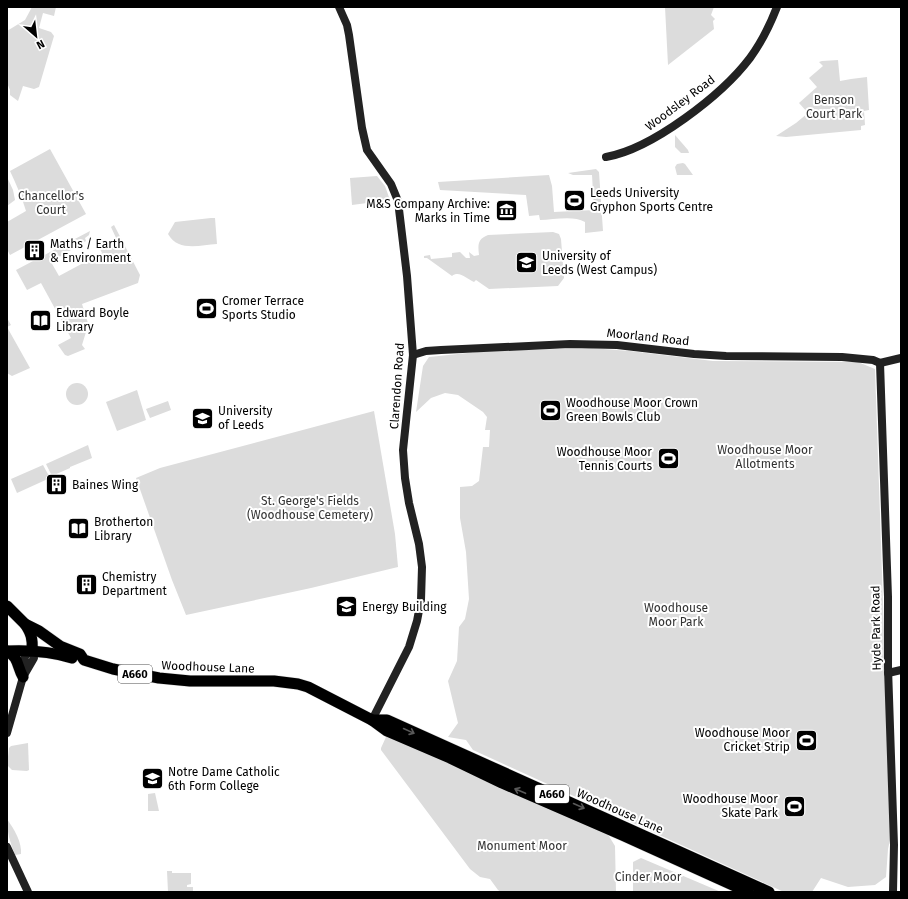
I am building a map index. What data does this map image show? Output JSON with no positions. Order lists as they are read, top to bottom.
{
  "streets": {
    "highway": ["Woodhouse Lane", "A660"],
    "street": [
      "Woodsley Road",
      "Moorland Road",
      "Clarendon Road",
      "Hyde Park Road"
    ]
  },
  "crossings": [
    ["Moorland Road", "Clarendon Road"],
    ["Moorland Road", "Hyde Park Road"],
    ["Clarendon Road", "Woodhouse Lane"],
    ["Woodhouse Lane", "A660"]
  ],
  "parks": [
    "Benson Court Park",
    "Chancellor's Court",
    "Woodhouse Moor Allotments",
    "St. George's Fields (Woodhouse Cemetery)",
    "Woodhouse Moor Park",
    "Monument Moor",
    "Cinder Moor"
  ],
  "places": {
    "sports": [
      "Leeds University Gryphon Sports Centre",
      "Cromer Terrace Sports Studio",
      "Woodhouse Moor Crown Green Bowls Club",
      "Woodhouse Moor Tennis Courts",
      "Woodhouse Moor Cricket Strip",
      "Woodhouse Moor Skate Park"
    ],
    "museum": ["M&S Company Archive: Marks in Time"],
    "building": ["Maths / Earth & Environment", "Baines Wing", "Chemistry Department"],
    "school or university": [
      "University of Leeds (West Campus)",
      "University of Leeds",
      "Energy Building",
      "Notre Dame Catholic 6th Form College"
    ],
    "library": ["Edward Boyle Library", "Brotherton Library"]
  },
  "north": "bottom right"
}
